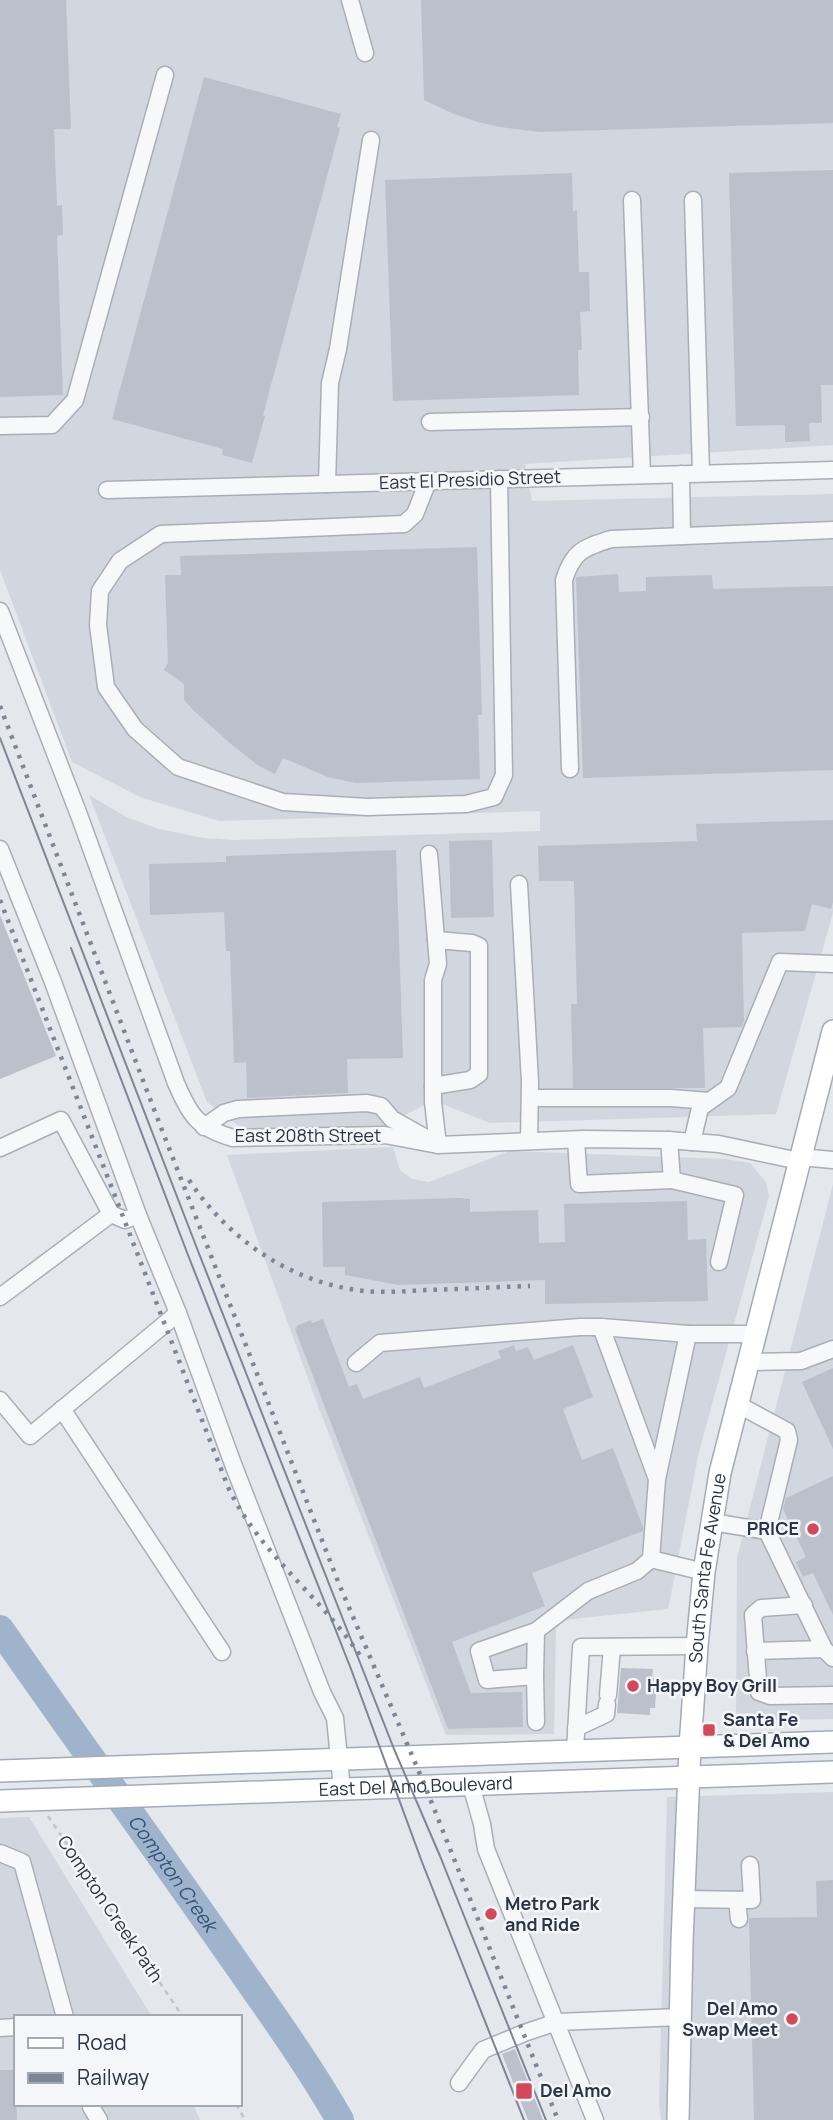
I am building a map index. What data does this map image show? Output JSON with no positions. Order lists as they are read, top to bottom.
{
  "streets": {
    "main road": ["South Santa Fe Avenue", "East Del Amo Boulevard"],
    "street": ["East El Presidio Street", "East 208th Street"],
    "path": ["Compton Creek Path"]
  },
  "crossings": [
    ["East 208th Street", "South Santa Fe Avenue"],
    ["South Santa Fe Avenue", "East Del Amo Boulevard"],
    ["East Del Amo Boulevard", "Compton Creek Path"]
  ],
  "water": ["Compton Creek"],
  "places": {
    "other": [
      "PRICE",
      "Happy Boy Grill",
      "Metro Park and Ride",
      "Del Amo Swap Meet"
    ],
    "transit": ["Santa Fe & Del Amo", "Del Amo"]
  },
  "legend": ["Road", "Railway"]
}
